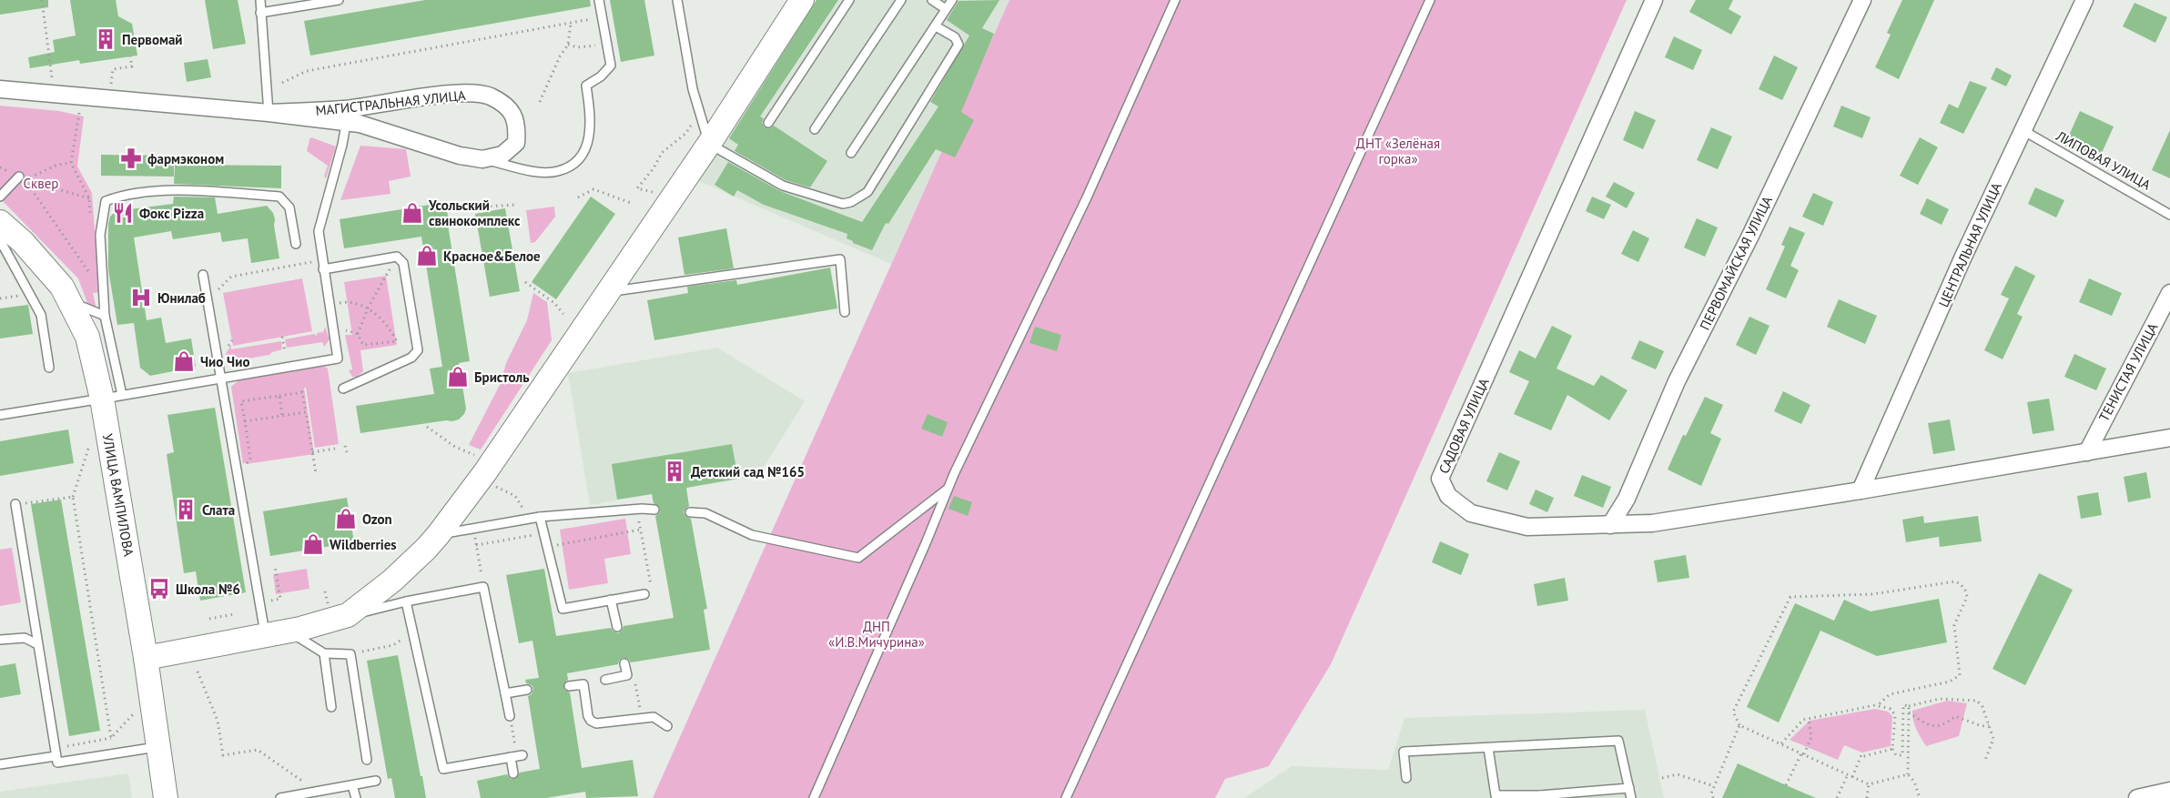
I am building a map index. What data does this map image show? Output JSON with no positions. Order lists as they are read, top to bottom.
{
  "streets": {
    "street": [
      "МАГИСТРАЛЬНАЯ УЛИЦА",
      "ЦЕНТРАЛЬНАЯ УЛИЦА",
      "ПЕРВОМАЙСКАЯ УЛИЦА",
      "ТЕНИСТАЯ УЛИЦА",
      "САДОВАЯ УЛИЦА",
      "УЛИЦА ВАМПИЛОВА"
    ],
    "lane": ["ЛИПОВАЯ УЛИЦА"]
  },
  "crossings": [
    ["ЛИПОВАЯ УЛИЦА", "ЦЕНТРАЛЬНАЯ УЛИЦА"],
    ["ЦЕНТРАЛЬНАЯ УЛИЦА", "САДОВАЯ УЛИЦА"],
    ["ПЕРВОМАЙСКАЯ УЛИЦА", "САДОВАЯ УЛИЦА"],
    ["ТЕНИСТАЯ УЛИЦА", "САДОВАЯ УЛИЦА"]
  ],
  "parks": ["ДНТ «Зелёная горка»", "Сквер", "ДНП «И.В.Мичурина»"],
  "places": {
    "building": ["Первомай", "Детский сад №165", "Слата"],
    "pharmacy": ["фармэконом"],
    "restaurant": ["Фокс Pizza"],
    "shop": [
      "Усольский свинокомплекс",
      "Красное&Белое",
      "Чио Чио",
      "Бристоль",
      "Ozon",
      "Wildberries"
    ],
    "hospital": ["Юнилаб"],
    "bus stop": ["Школа №6"]
  }
}
